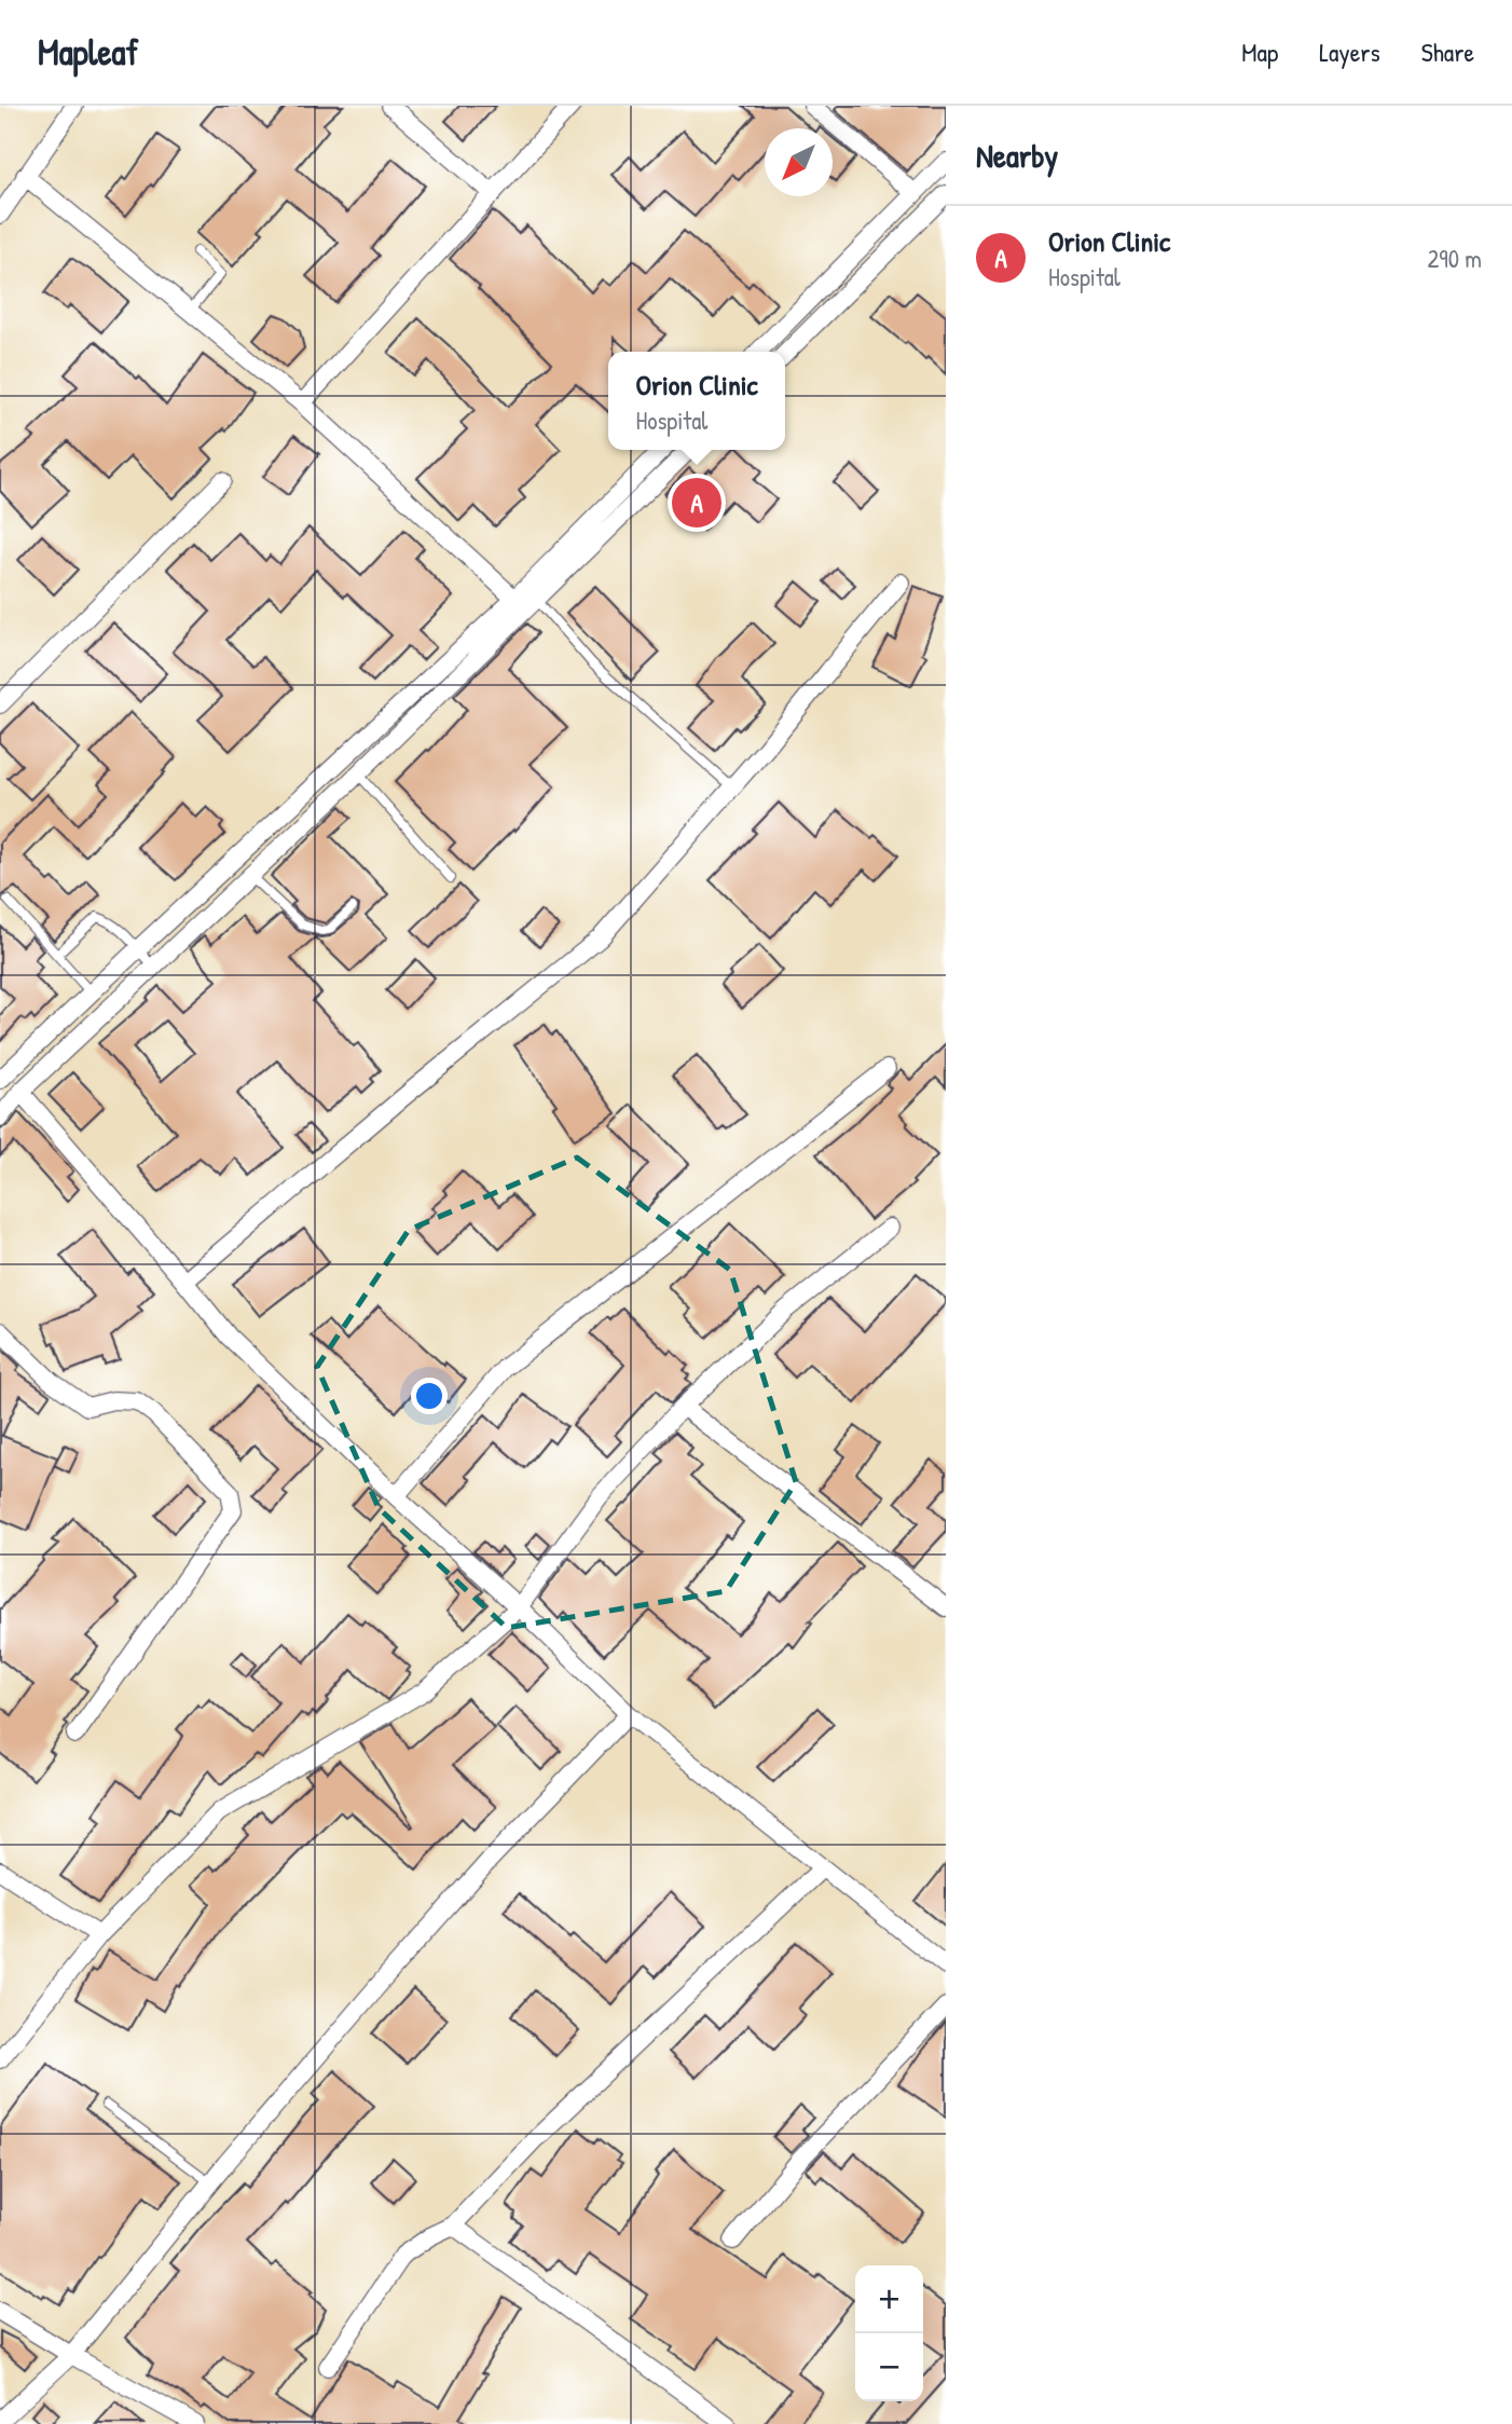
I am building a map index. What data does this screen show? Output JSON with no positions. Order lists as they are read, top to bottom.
{
  "north": "bottom left",
  "page": {
    "header": "Mapleaf",
    "nav": ["Map", "Layers", "Share"],
    "heading": "Nearby",
    "list": [
      {
        "mark": "A",
        "name": "Orion Clinic",
        "note": "Hospital",
        "value": "290 m"
      }
    ],
    "popup": ["Orion Clinic", "Hospital"],
    "pins": "A",
    "map_buttons": ["+", "−"]
  }
}
